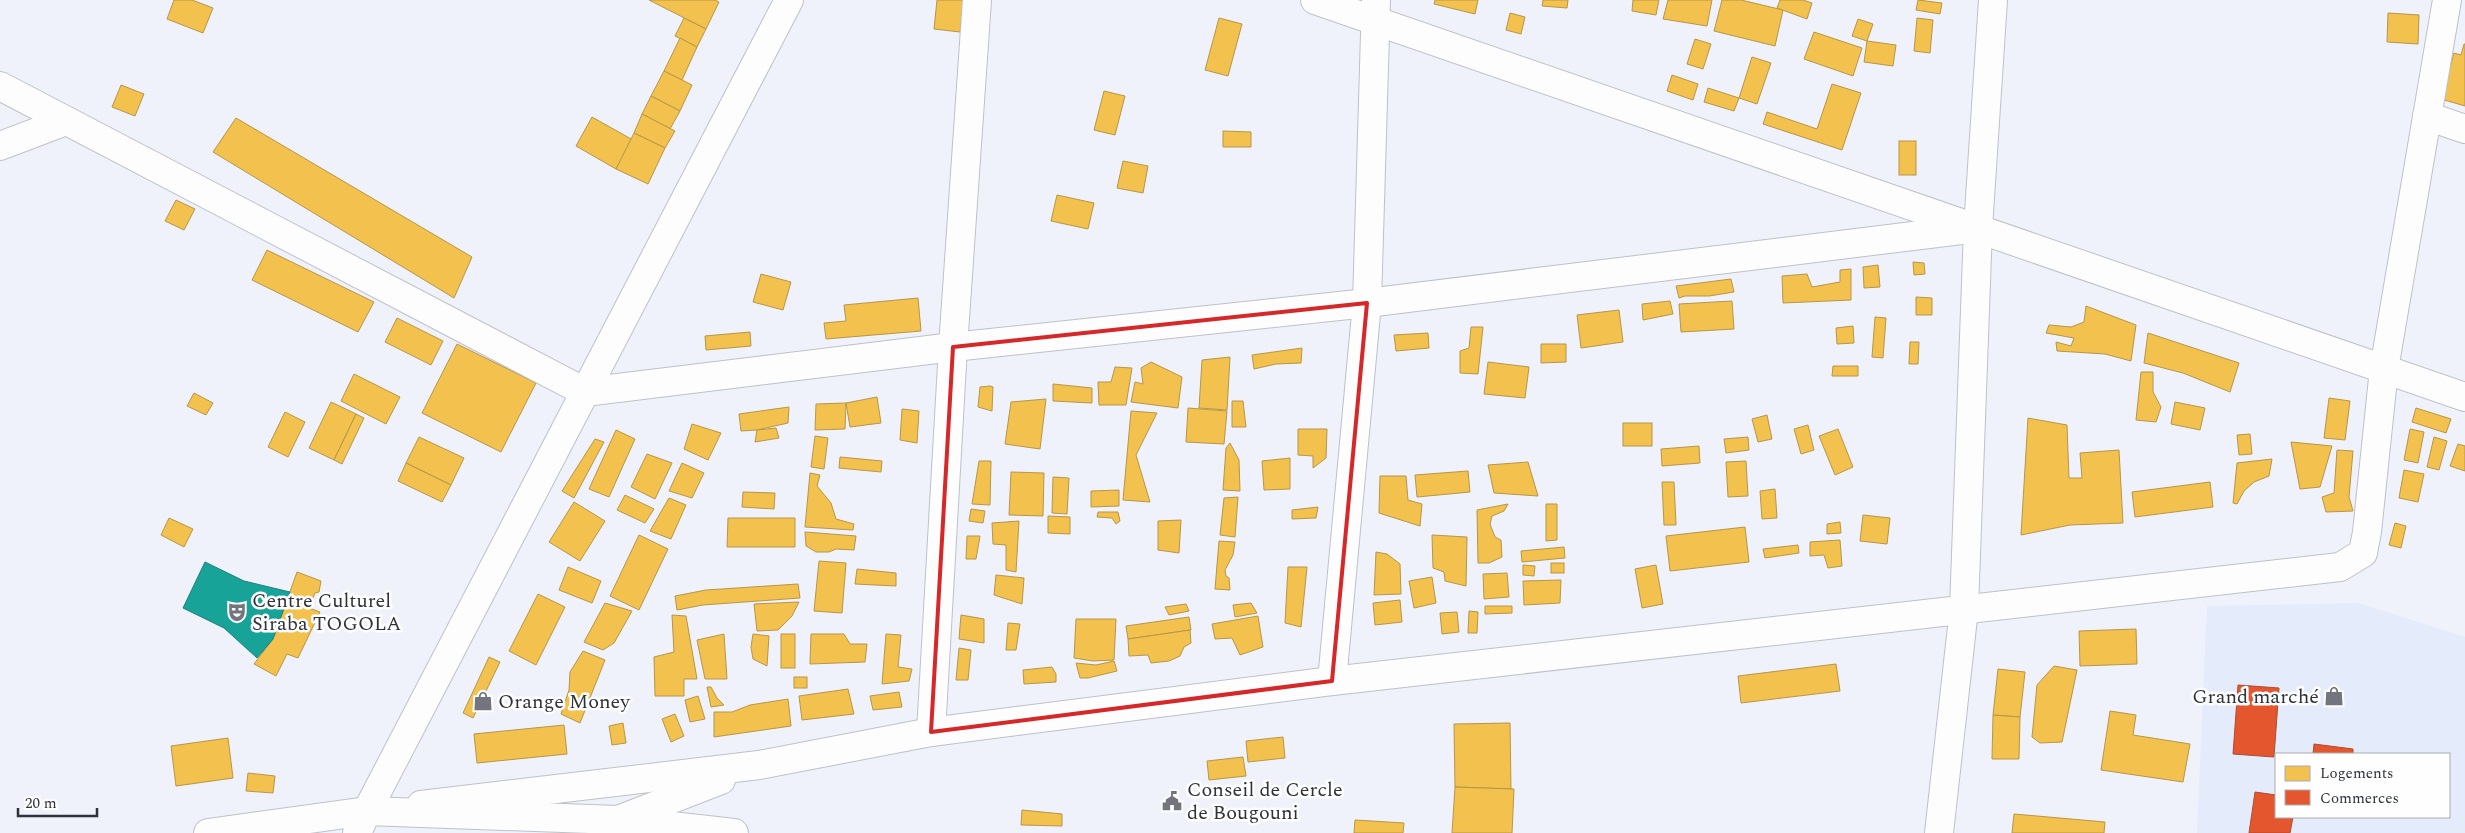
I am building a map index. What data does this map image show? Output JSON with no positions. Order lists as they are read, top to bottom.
{
  "places": {
    "theatre": ["Centre Culturel Siraba TOGOLA"],
    "shop": ["Grand marché", "Orange Money"],
    "public building": ["Conseil de Cercle de Bougouni"]
  },
  "legend": ["Logements", "Commerces"],
  "scale_bar": "20 m"
}
